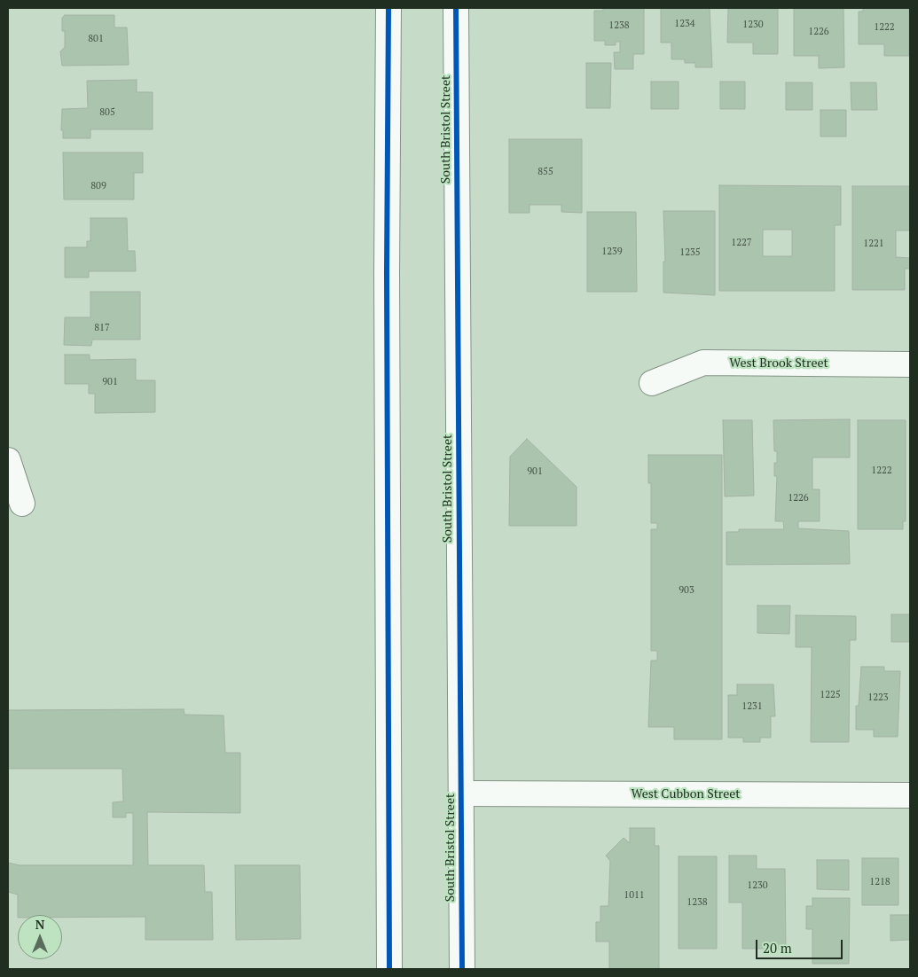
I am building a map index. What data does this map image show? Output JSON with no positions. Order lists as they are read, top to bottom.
{
  "streets": {
    "main road": ["South Bristol Street", "West Brook Street", "West Cubbon Street"]
  },
  "crossings": [
    ["South Bristol Street", "West Cubbon Street"]
  ],
  "house_numbers": [
    "1234",
    "1230",
    "1238",
    "1222",
    "1226",
    "801",
    "805",
    "855",
    "809",
    "1227",
    "1221",
    "1239",
    "1235",
    "817",
    "901",
    "1222",
    "901",
    "1226",
    "903",
    "1225",
    "1223",
    "1231",
    "1218",
    "1230",
    "1011",
    "1238"
  ],
  "scale_bar": "20 m",
  "north": "top"
}
